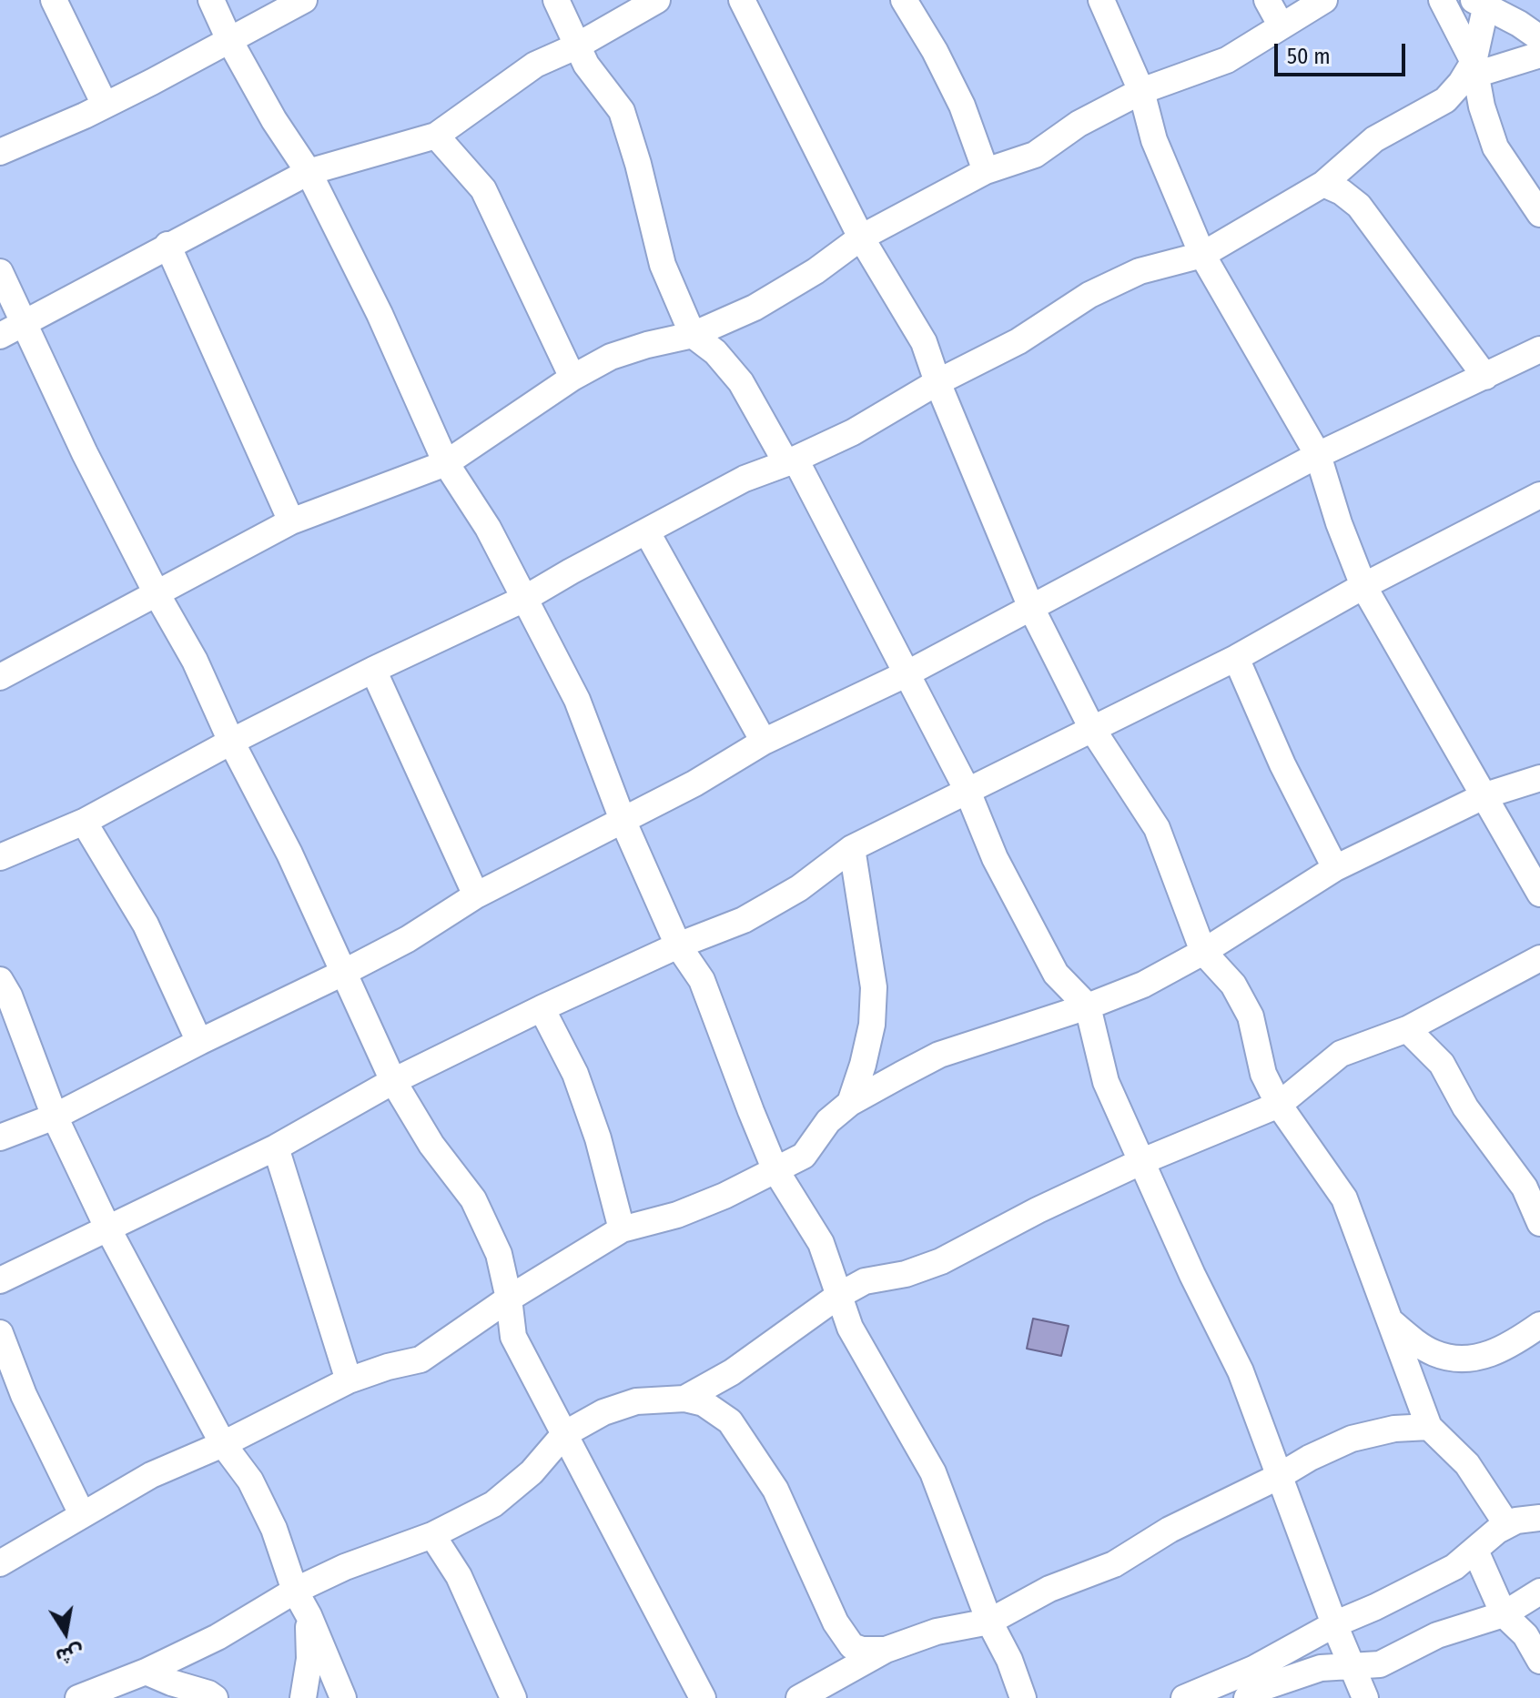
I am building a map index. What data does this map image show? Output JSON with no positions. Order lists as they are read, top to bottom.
{
  "scale_bar": "50 m",
  "north": "bottom"
}
